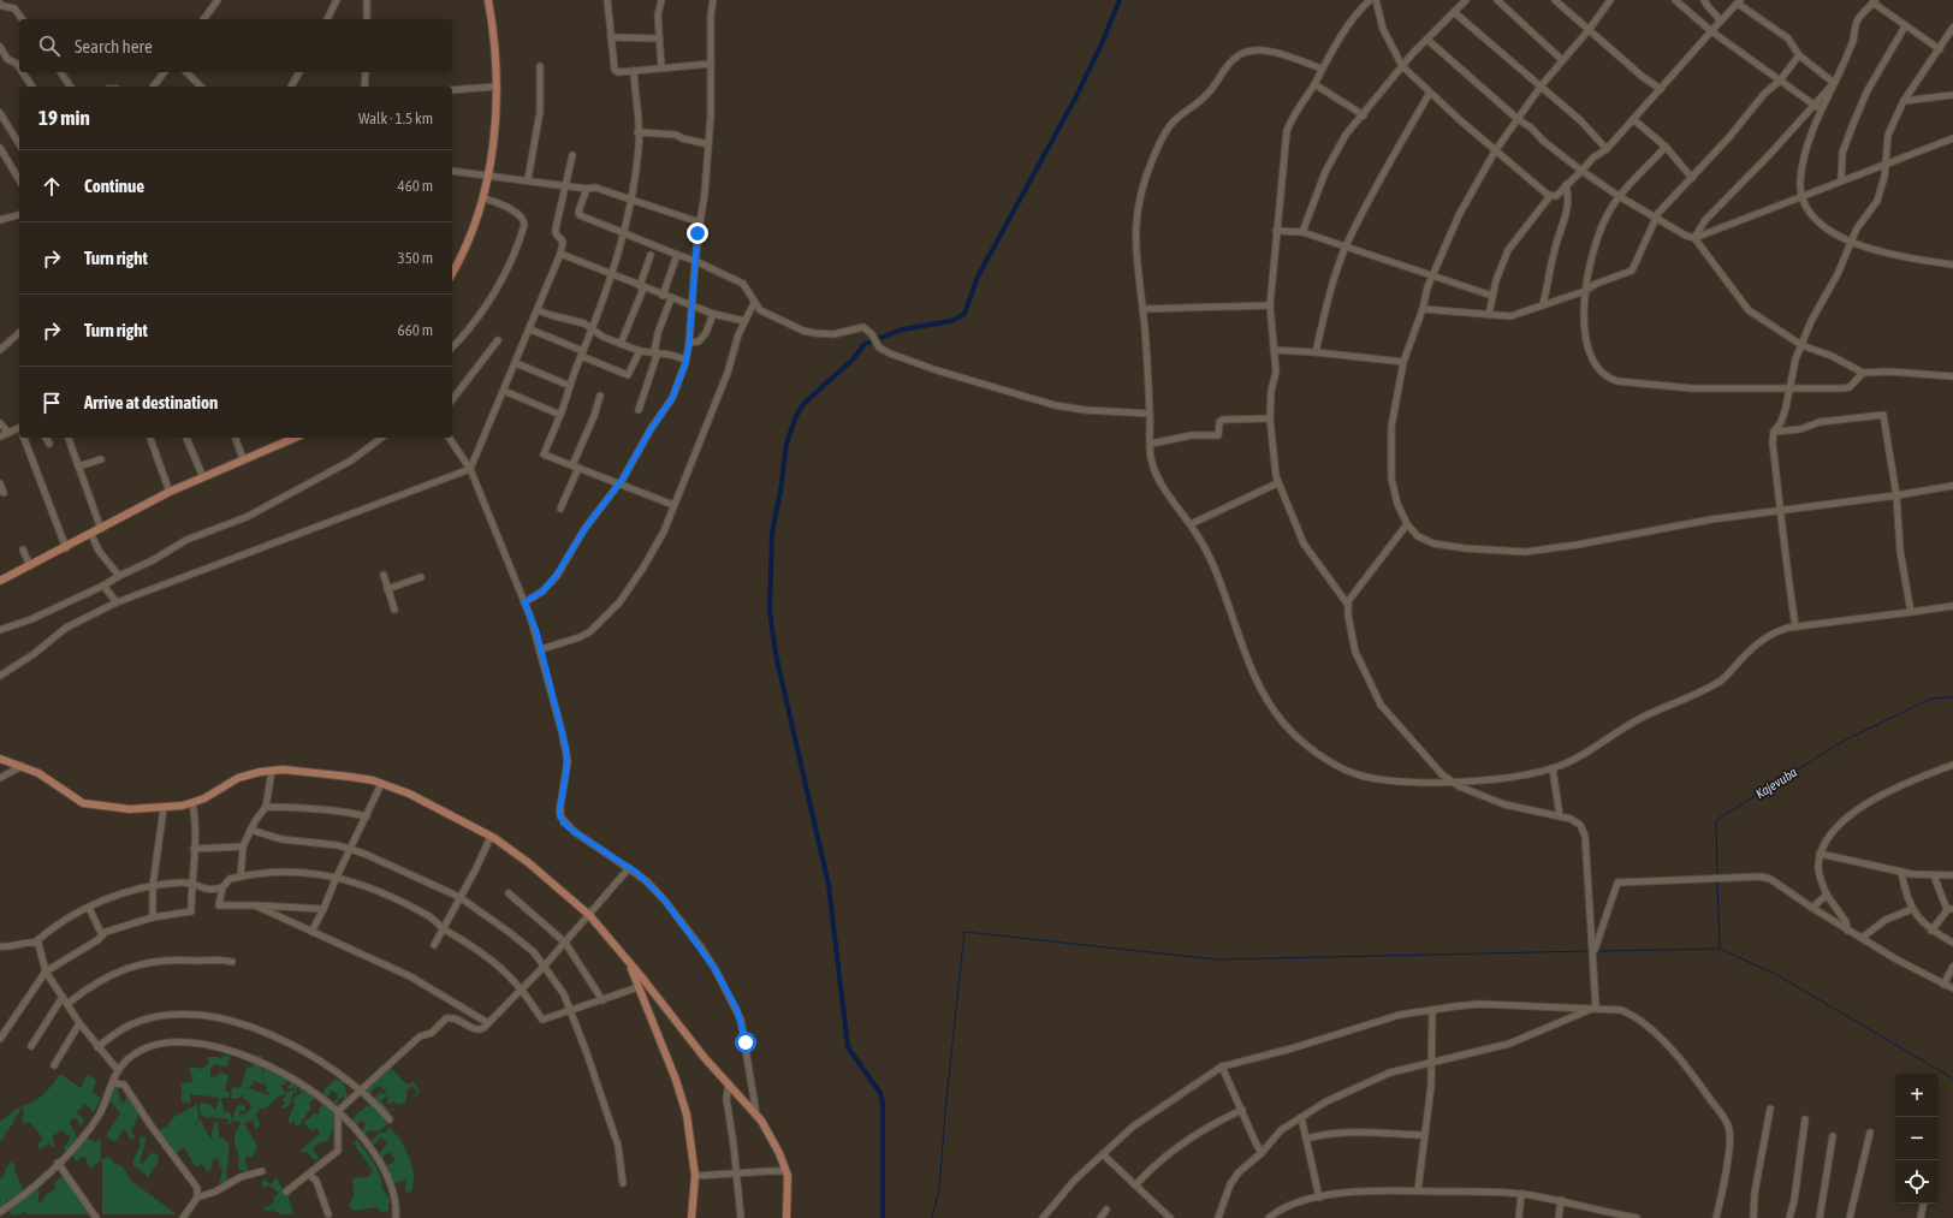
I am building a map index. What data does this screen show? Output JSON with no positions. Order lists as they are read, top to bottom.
{
  "water": ["Kajevuba"],
  "page": {
    "search": "Search here",
    "heading": ["19 min", "Walk · 1.5 km"],
    "list": [
      ["Continue", "460 m"],
      ["Turn right", "350 m"],
      ["Turn right", "660 m"],
      "Arrive at destination"
    ],
    "map_buttons": ["+", "−"]
  }
}
